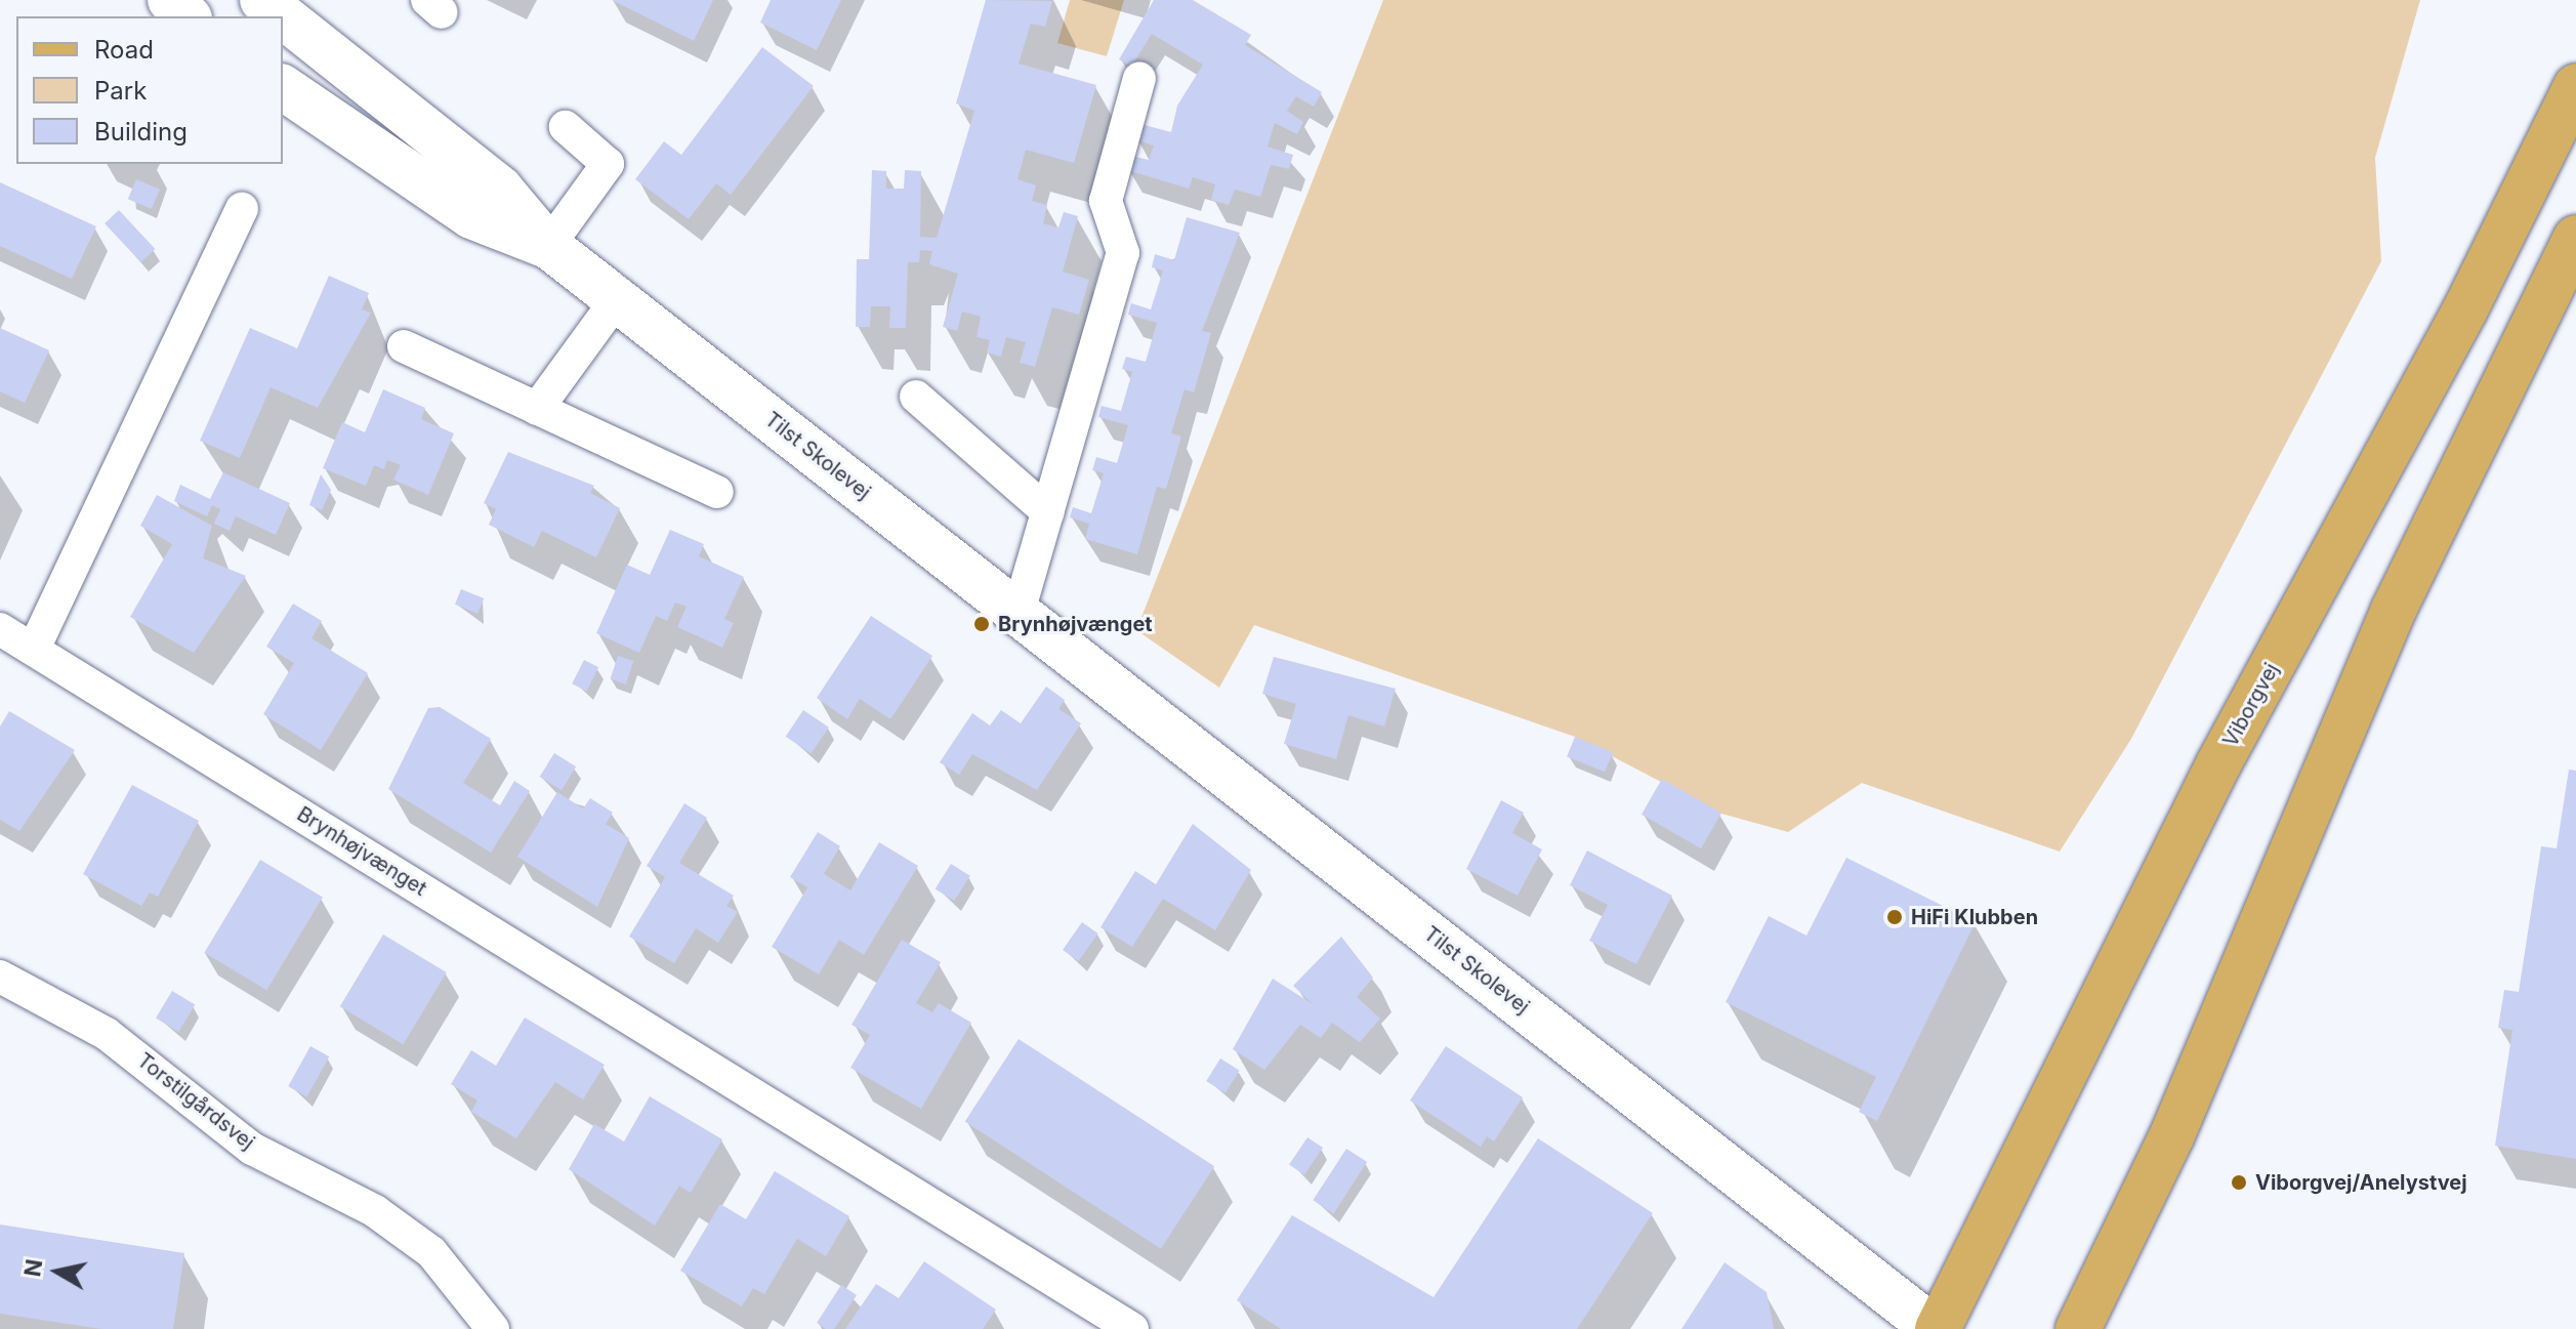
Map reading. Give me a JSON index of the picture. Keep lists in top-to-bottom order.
{
  "streets": {
    "main road": ["Viborgvej"],
    "street": ["Tilst Skolevej", "Brynhøjvænget", "Torstilgårdsvej"]
  },
  "crossings": [
    ["Tilst Skolevej", "Viborgvej"]
  ],
  "places": ["Brynhøjvænget", "HiFi Klubben", "Viborgvej/Anelystvej"],
  "legend": ["Road", "Park", "Building"],
  "north": "left"
}
